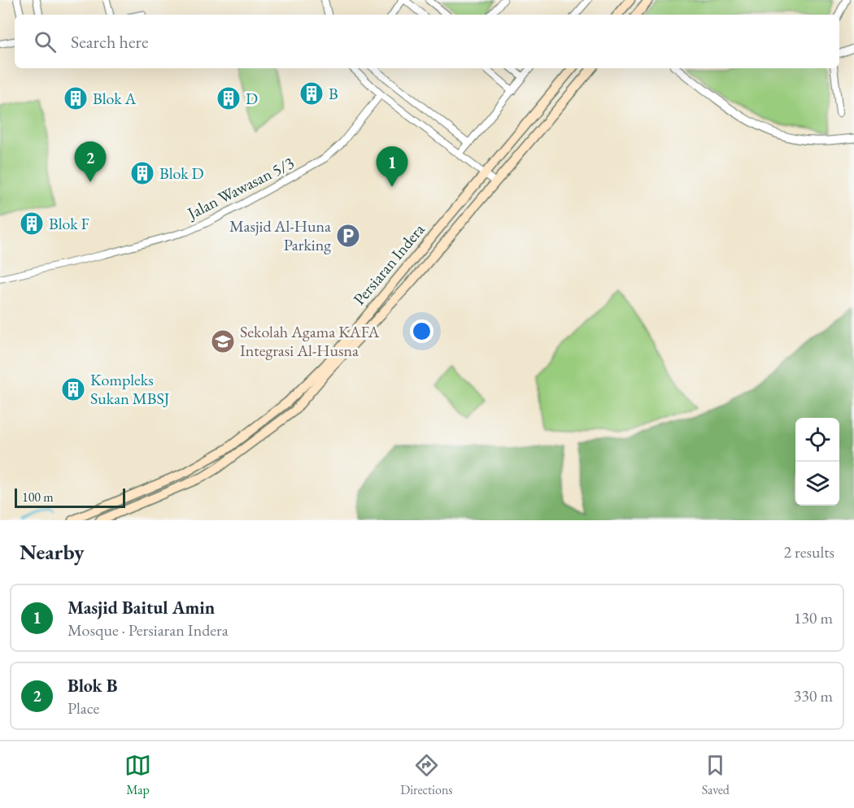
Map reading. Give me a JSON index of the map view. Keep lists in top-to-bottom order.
{
  "streets": {
    "main road": ["Persiaran Indera"],
    "street": ["Jalan Wawasan 5/3"]
  },
  "places": {
    "building": [
      "B",
      "Blok A",
      "D",
      "Blok D",
      "Blok F",
      "Kompleks Sukan MBSJ"
    ],
    "parking": ["Masjid Al-Huna Parking"],
    "school or university": ["Sekolah Agama KAFA Integrasi Al-Husna"]
  },
  "scale_bar": "100 m",
  "page": {
    "search": "Search here",
    "pins": ["2", "1"],
    "scale": "100 m",
    "heading": ["Nearby", "2 results"],
    "list": [
      {
        "mark": "1",
        "name": "Masjid Baitul Amin",
        "note": "Mosque · Persiaran Indera",
        "value": "130 m"
      },
      {
        "mark": "2",
        "name": "Blok B",
        "note": "Place",
        "value": "330 m"
      }
    ],
    "nav": ["Map", "Directions", "Saved"]
  }
}
